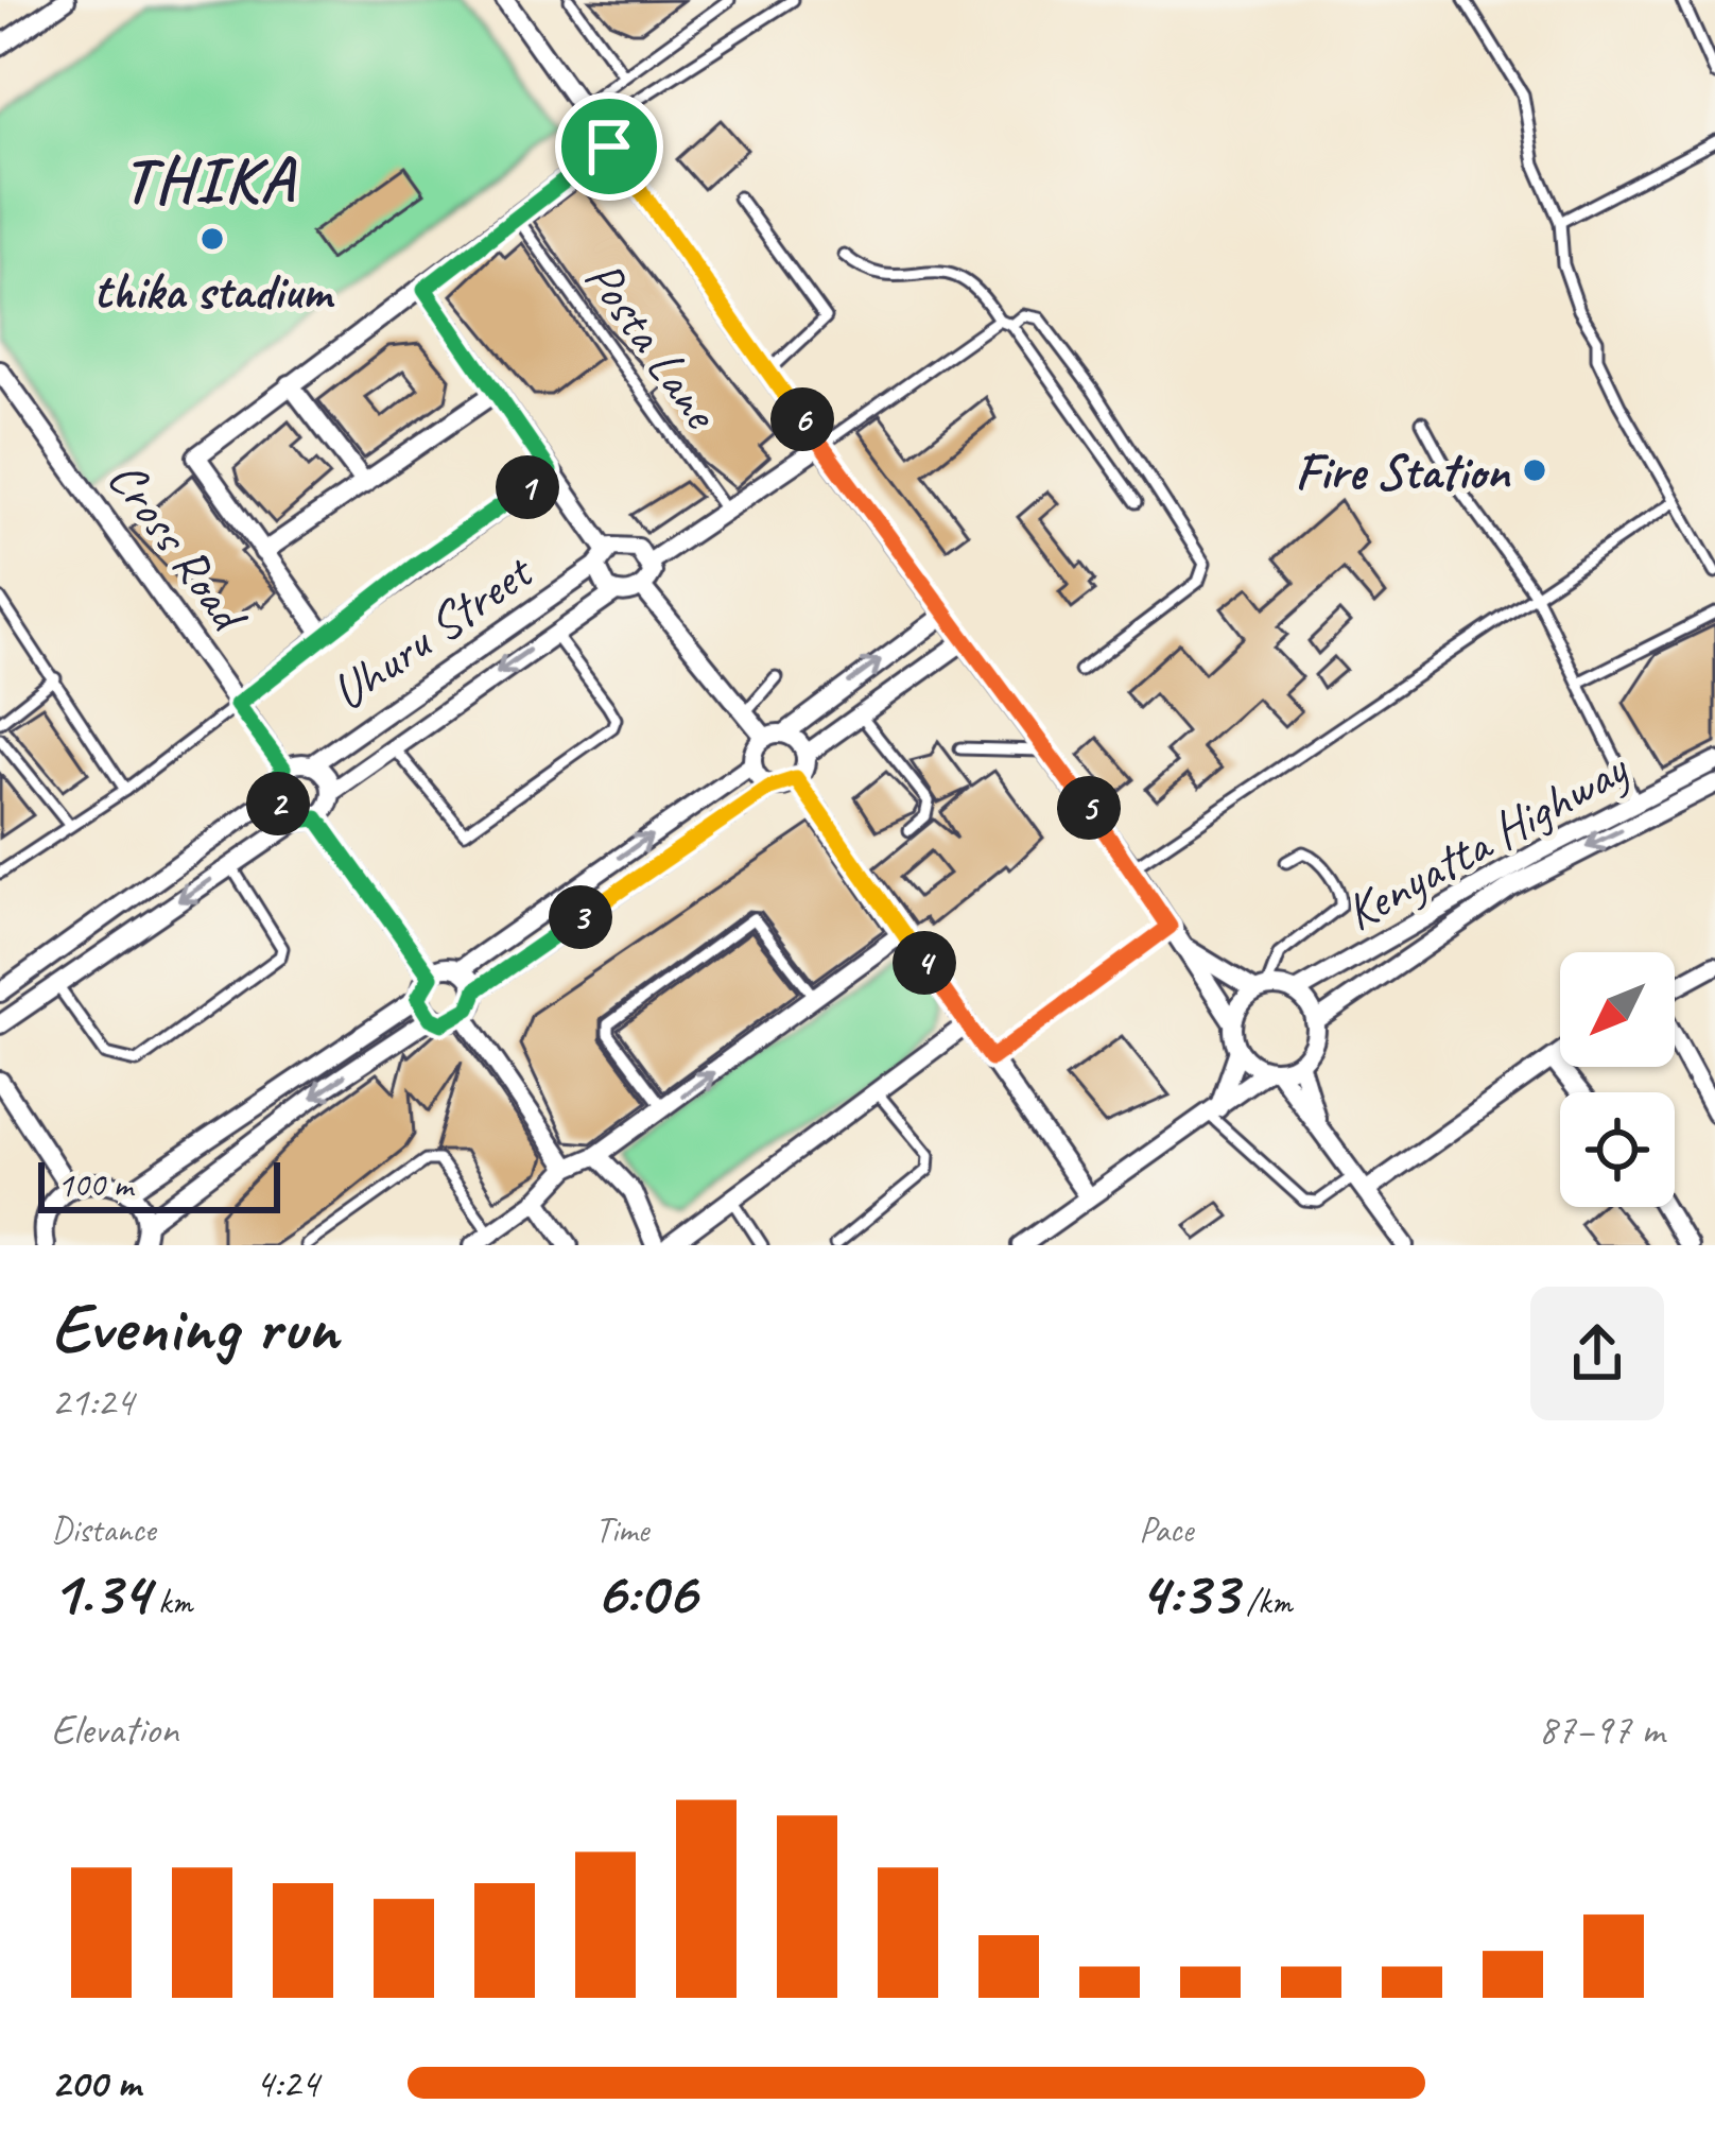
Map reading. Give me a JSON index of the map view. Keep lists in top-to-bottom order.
{
  "streets": {
    "street": ["Cross Road", "Uhuru Street", "Kenyatta Highway"],
    "lane": ["Posta Lane"]
  },
  "crossings": [
    ["Cross Road", "Uhuru Street"]
  ],
  "districts": ["THIKA"],
  "places": ["thika stadium", "Fire Station"],
  "scale_bar": "100 m",
  "north": "bottom left",
  "page": {
    "pins": [
      "6",
      "1",
      "2",
      "5",
      "3",
      "4"
    ],
    "scale": "100 m",
    "heading": ["Evening run", "21:24"],
    "stats": [
      ["Distance", "1.34 km"],
      ["Time", "6:06"],
      ["Pace", "4:33 /km"]
    ],
    "chart": ["Elevation", "87–97 m"],
    "list": [
      {
        "name": "200 m",
        "note": "4:24"
      }
    ]
  }
}
